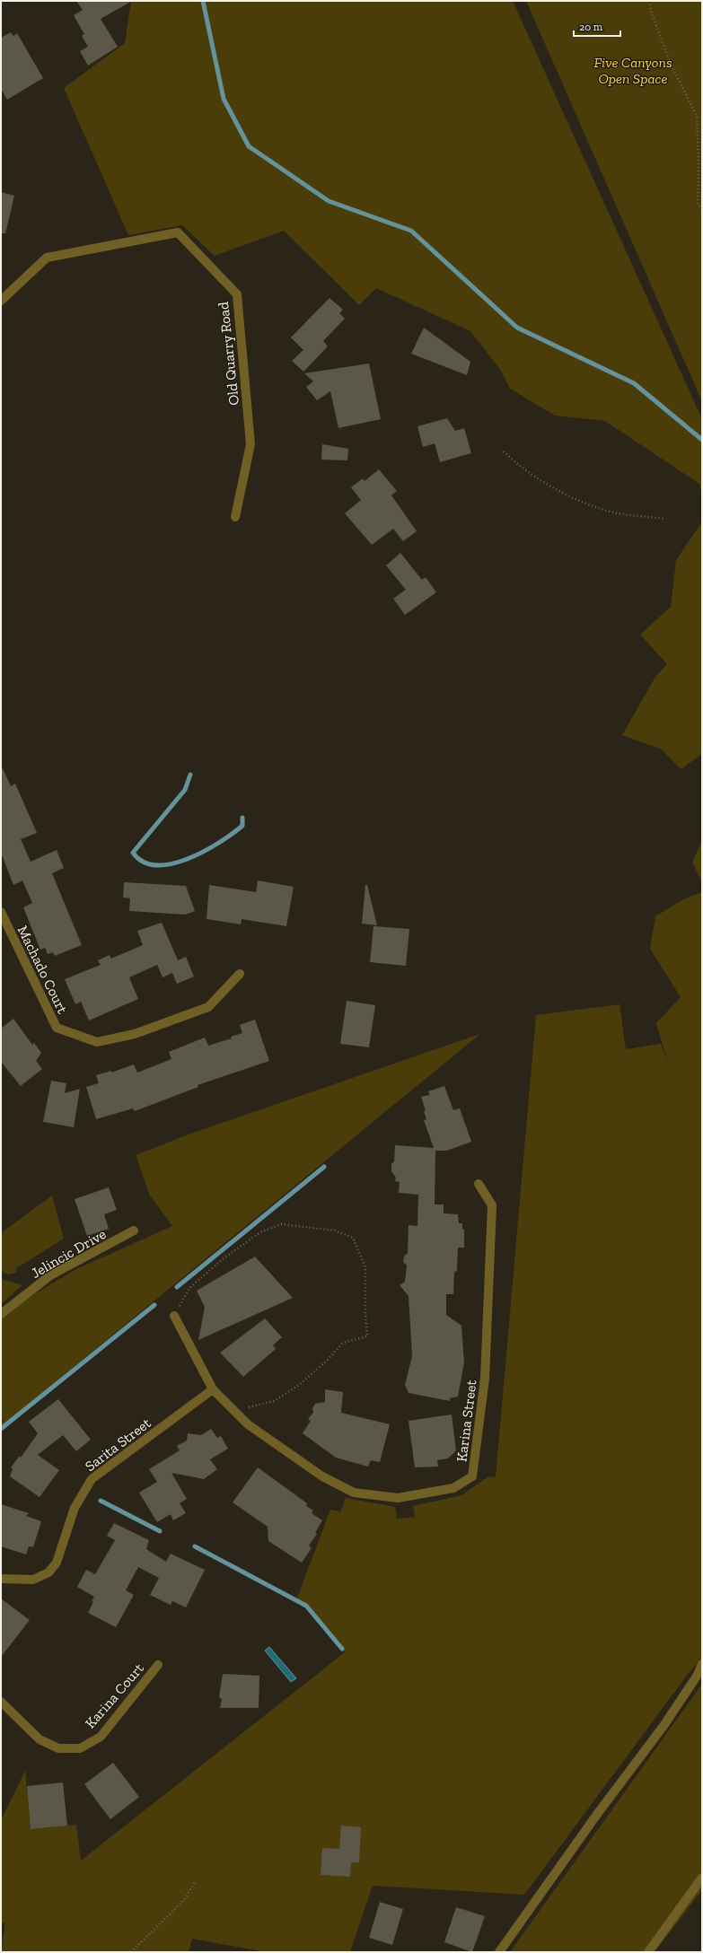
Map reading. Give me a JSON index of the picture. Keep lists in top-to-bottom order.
{
  "streets": {
    "street": [
      "Old Quarry Road",
      "Machado Court",
      "Jelincic Drive",
      "Karina Street",
      "Sarita Street",
      "Karina Court"
    ]
  },
  "crossings": [
    ["Karina Street", "Sarita Street"]
  ],
  "parks": ["Five Canyons Open Space"],
  "scale_bar": "20 m"
}
